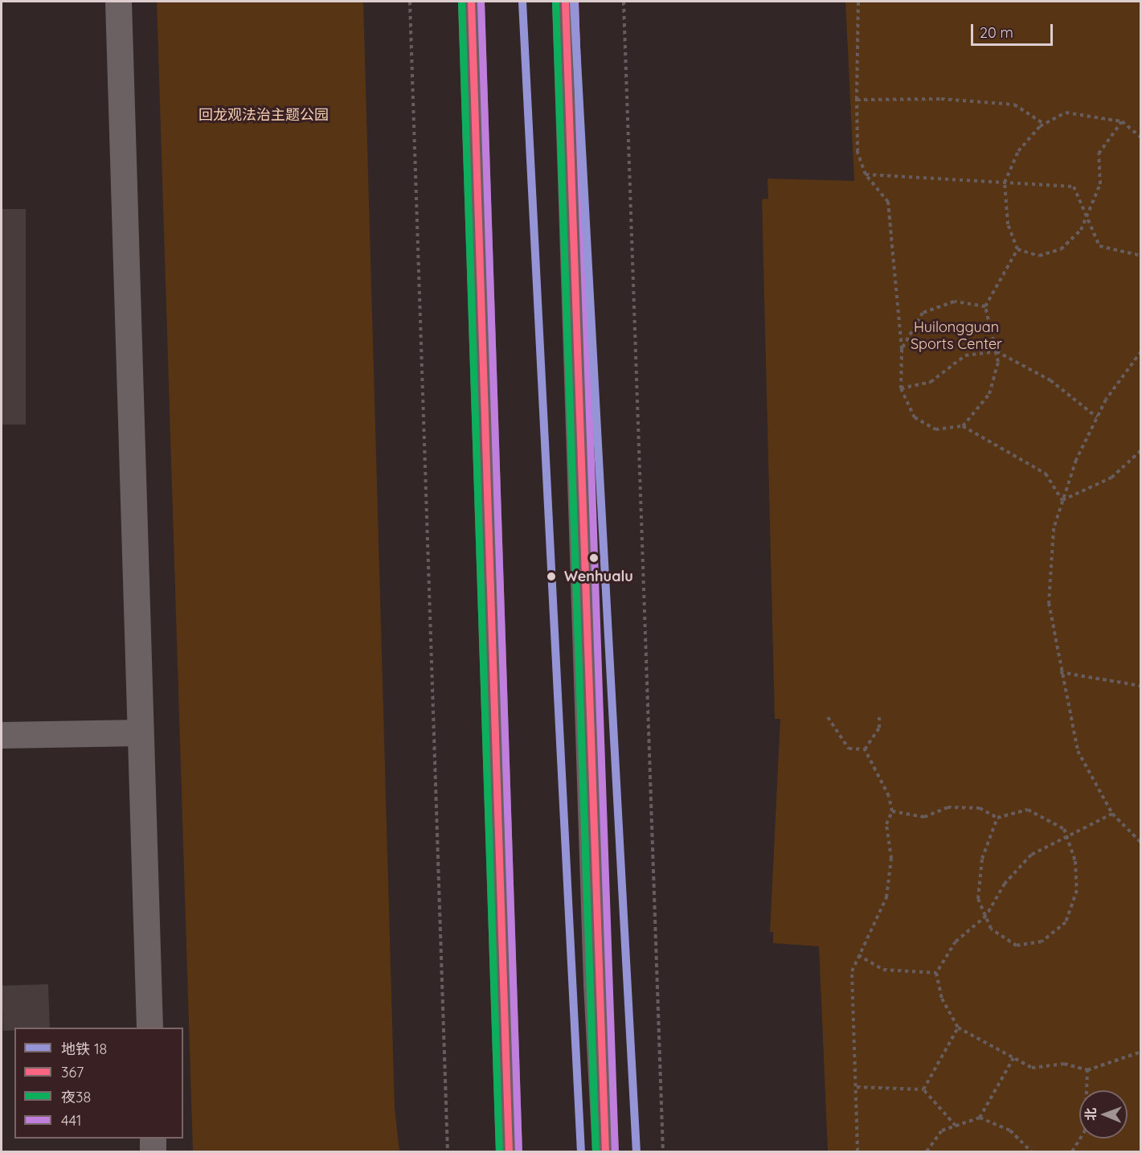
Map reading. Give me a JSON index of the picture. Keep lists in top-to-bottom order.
{
  "parks": ["回龙观法治主题公园", "Huilongguan Sports Center"],
  "places": ["Wenhualu"],
  "lines": [
    "metro line 18",
    "transit line 367",
    "transit line 夜38",
    "transit line 441"
  ],
  "legend": [
    "地铁 18",
    "367",
    "夜38",
    "441"
  ],
  "scale_bar": "20 m",
  "north": "left"
}
